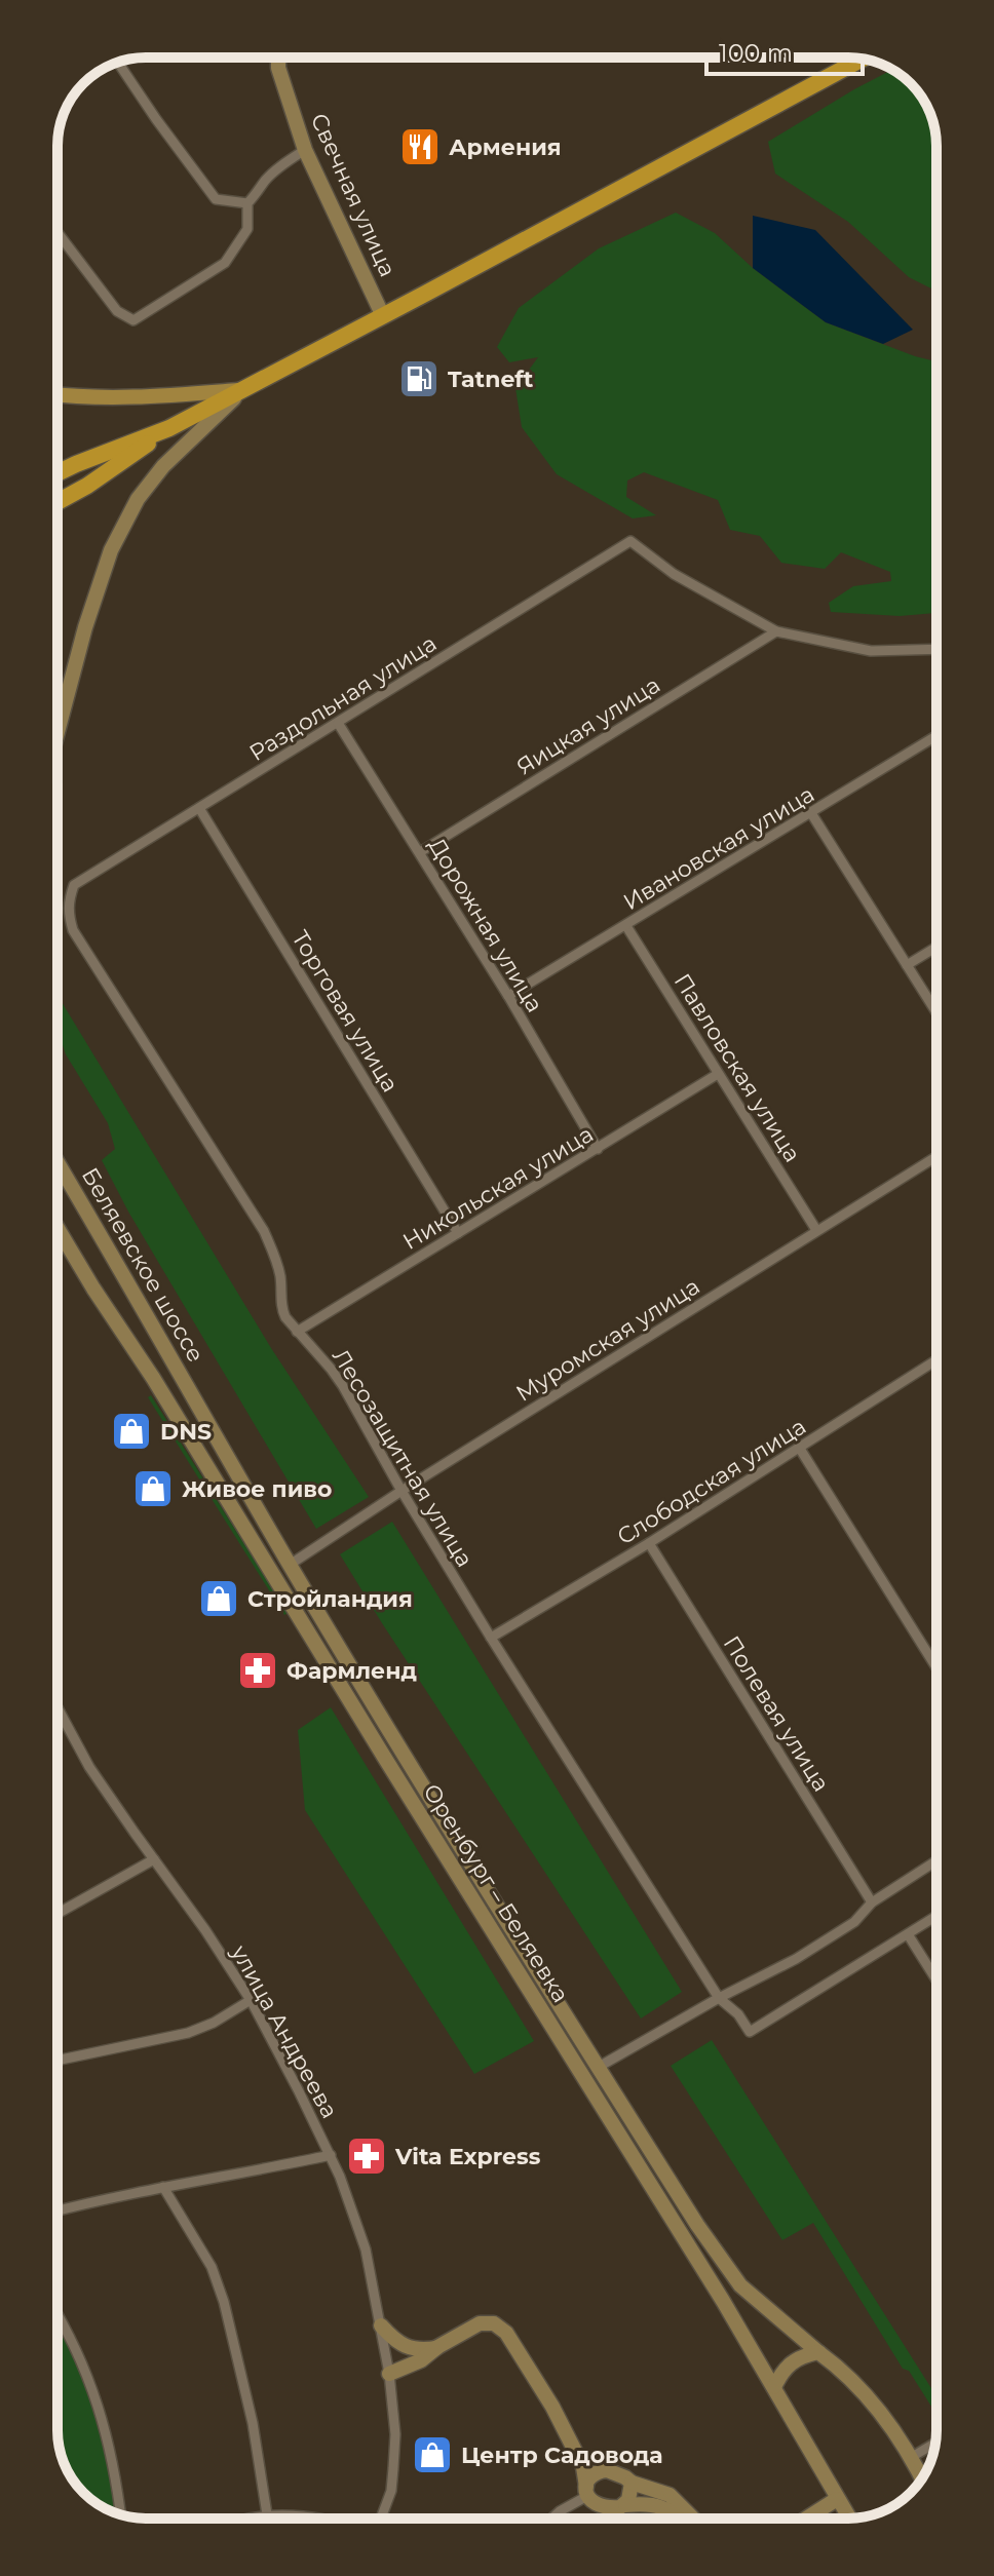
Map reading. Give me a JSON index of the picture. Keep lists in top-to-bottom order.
{
  "streets": {
    "main road": ["Свечная улица", "Беляевское шоссе", "Оренбург – Беляевка"],
    "street": [
      "Раздольная улица",
      "Яицкая улица",
      "Ивановская улица",
      "Дорожная улица",
      "Торговая улица",
      "Павловская улица",
      "Никольская улица",
      "Муромская улица",
      "Лесозащитная улица",
      "Слободская улица",
      "Полевая улица",
      "улица Андреева"
    ]
  },
  "crossings": [
    ["Раздольная улица", "Яицкая улица"],
    ["Раздольная улица", "Дорожная улица"],
    ["Раздольная улица", "Торговая улица"],
    ["Раздольная улица", "Лесозащитная улица"],
    ["Яицкая улица", "Дорожная улица"],
    ["Ивановская улица", "Дорожная улица"],
    ["Ивановская улица", "Павловская улица"],
    ["Дорожная улица", "Никольская улица"],
    ["Торговая улица", "Никольская улица"],
    ["Павловская улица", "Никольская улица"],
    ["Павловская улица", "Муромская улица"],
    ["Никольская улица", "Лесозащитная улица"],
    ["Беляевское шоссе", "Оренбург – Беляевка"],
    ["Муромская улица", "Лесозащитная улица"],
    ["Муромская улица", "Оренбург – Беляевка"],
    ["Лесозащитная улица", "Слободская улица"],
    ["Слободская улица", "Полевая улица"]
  ],
  "places": {
    "restaurant": ["Армения"],
    "fuel station": ["Tatneft"],
    "shop": [
      "DNS",
      "Живое пиво",
      "Стройландия",
      "Центр Садовода"
    ],
    "pharmacy": ["Фармленд", "Vita Express"]
  },
  "scale_bar": "100 m"
}
